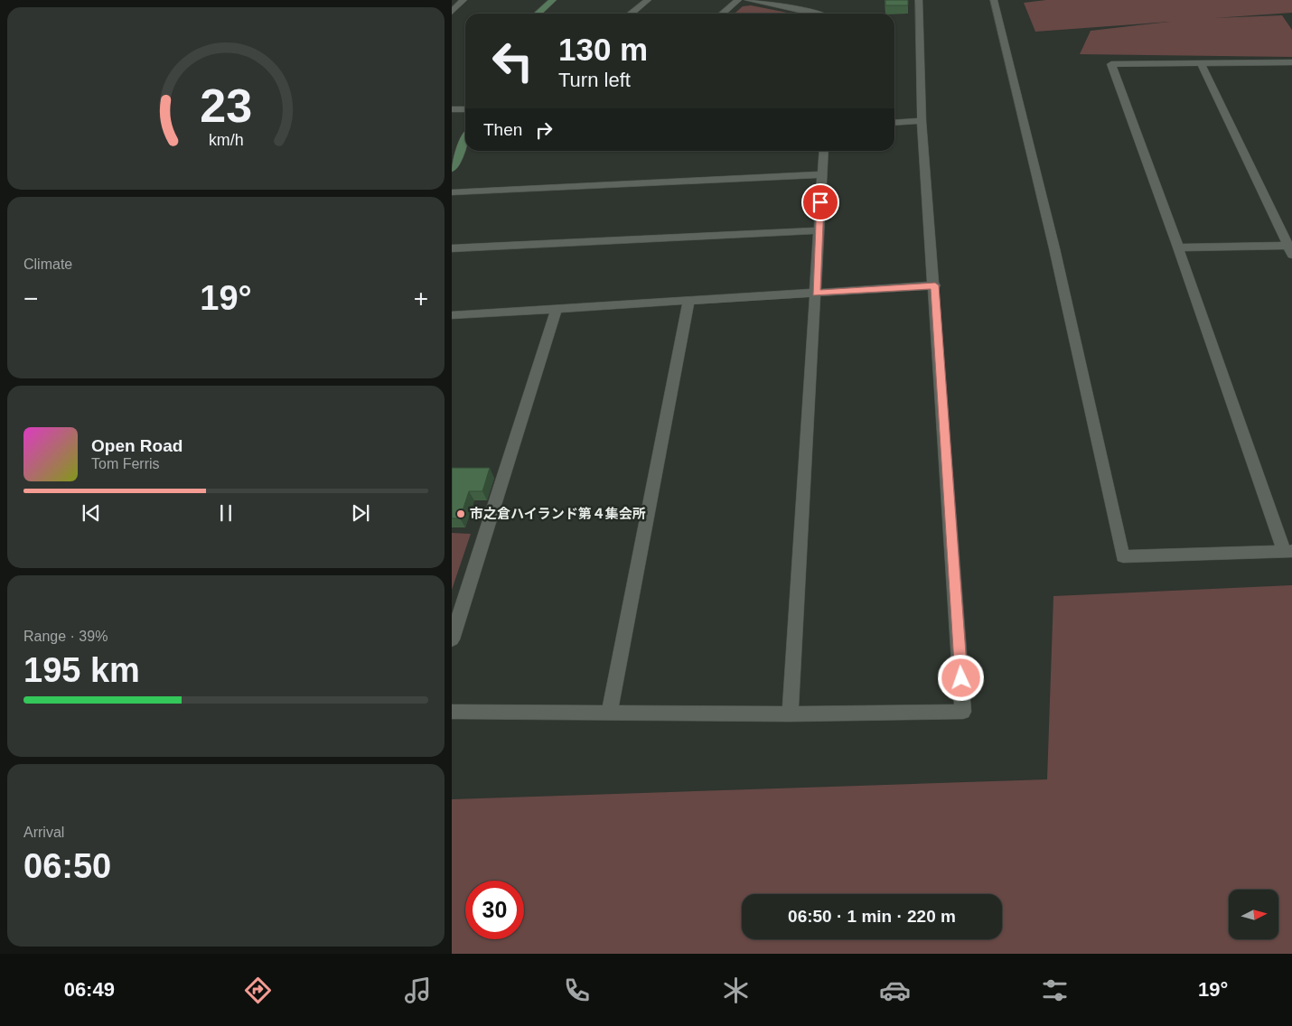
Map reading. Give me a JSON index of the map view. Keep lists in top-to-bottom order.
{
  "places": ["市之倉ハイランド第４集会所"],
  "north": "right",
  "page": {
    "turn": ["130 m", "Turn left"],
    "then": "Then",
    "tile": [
      "Climate",
      ["Range · 39%", "195 km"],
      ["Arrival", "06:50"]
    ],
    "heat": ["−", "19°", "+"],
    "song": ["Open Road", "Tom Ferris"],
    "limit": "30",
    "trip": "06:50 · 1 min · 220 m",
    "tabs": ["06:49", "19°"],
    "gauge": ["23", "km/h"]
  }
}
